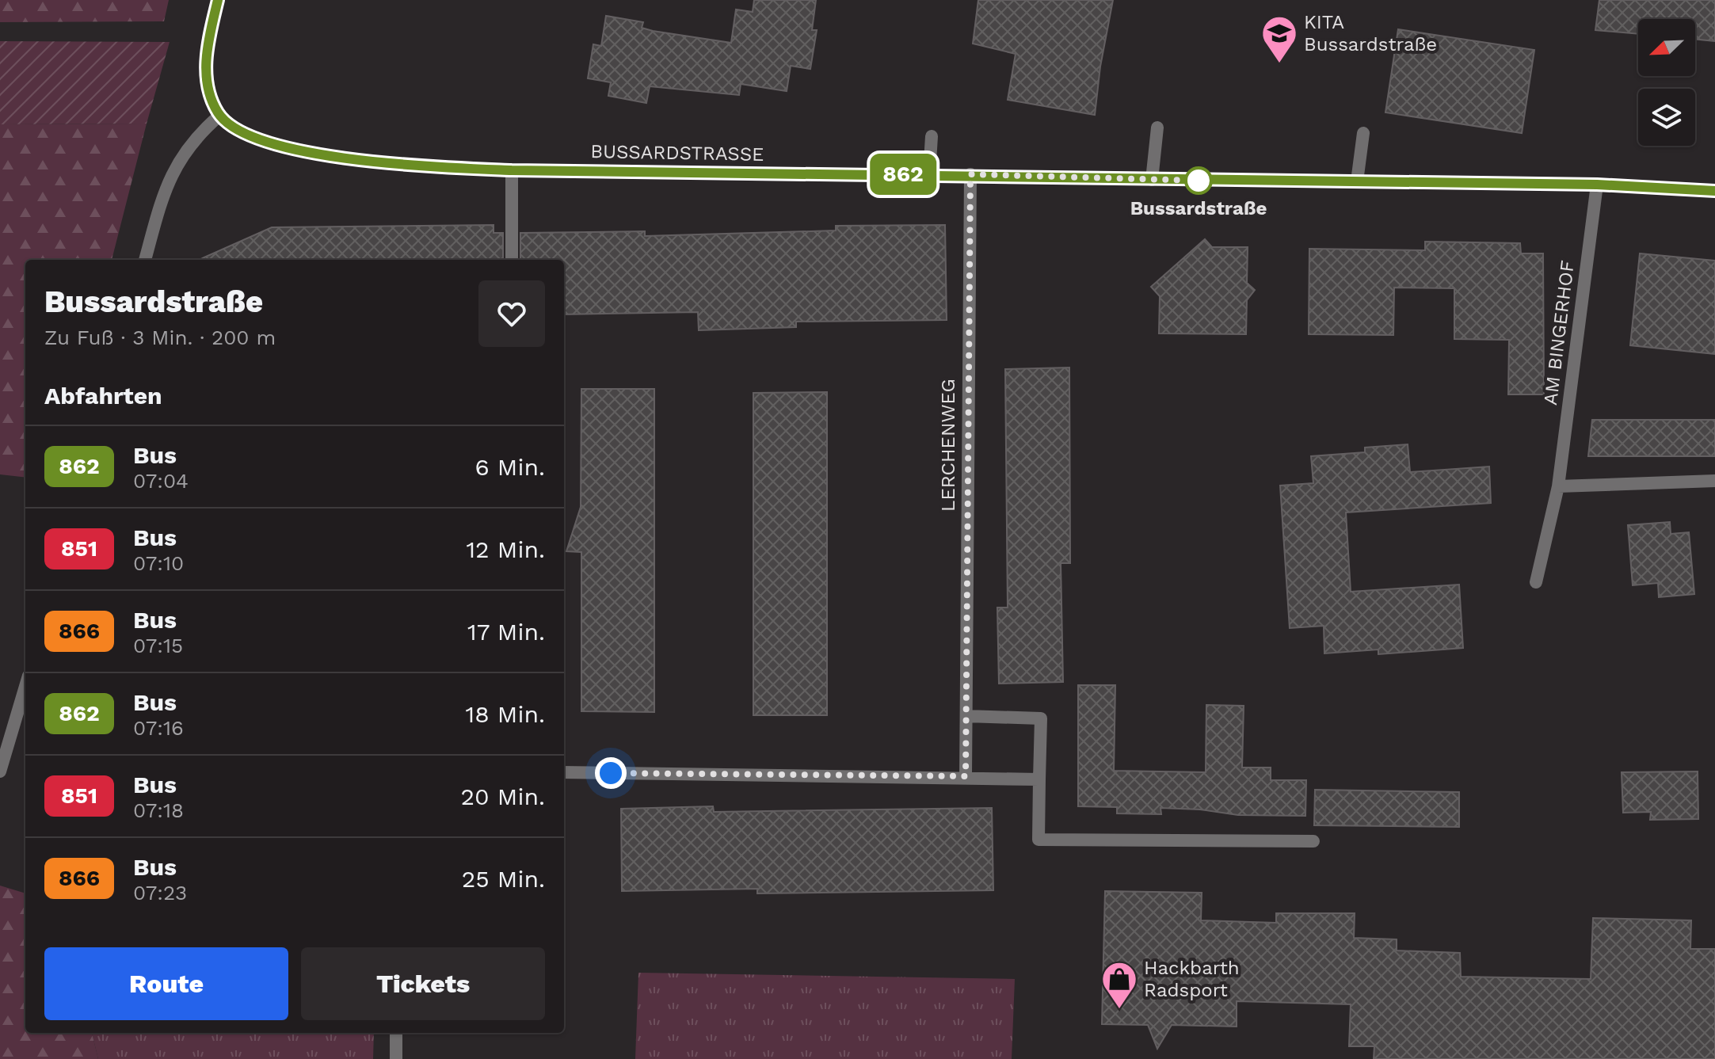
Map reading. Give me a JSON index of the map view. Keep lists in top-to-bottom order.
{
  "streets": {
    "street": ["BUSSARDSTRASSE", "AM BINGERHOF", "LERCHENWEG"]
  },
  "crossings": [
    ["BUSSARDSTRASSE", "AM BINGERHOF"],
    ["BUSSARDSTRASSE", "LERCHENWEG"]
  ],
  "places": {
    "school or university": ["KITA Bussardstraße"],
    "other": ["Bussardstraße"],
    "shop": ["Hackbarth Radsport"]
  },
  "lines": ["bus line 862"],
  "north": "bottom left",
  "page": {
    "on_map": "862",
    "heading": [
      ["Bussardstraße", "Zu Fuß · 3 Min. · 200 m"],
      "Abfahrten"
    ],
    "list": [
      {
        "mark": "862",
        "name": "Bus",
        "note": "07:04",
        "value": "6 Min."
      },
      {
        "mark": "851",
        "name": "Bus",
        "note": "07:10",
        "value": "12 Min."
      },
      {
        "mark": "866",
        "name": "Bus",
        "note": "07:15",
        "value": "17 Min."
      },
      {
        "mark": "862",
        "name": "Bus",
        "note": "07:16",
        "value": "18 Min."
      },
      {
        "mark": "851",
        "name": "Bus",
        "note": "07:18",
        "value": "20 Min."
      },
      {
        "mark": "866",
        "name": "Bus",
        "note": "07:23",
        "value": "25 Min."
      }
    ],
    "buttons": ["Route", "Tickets"]
  }
}
